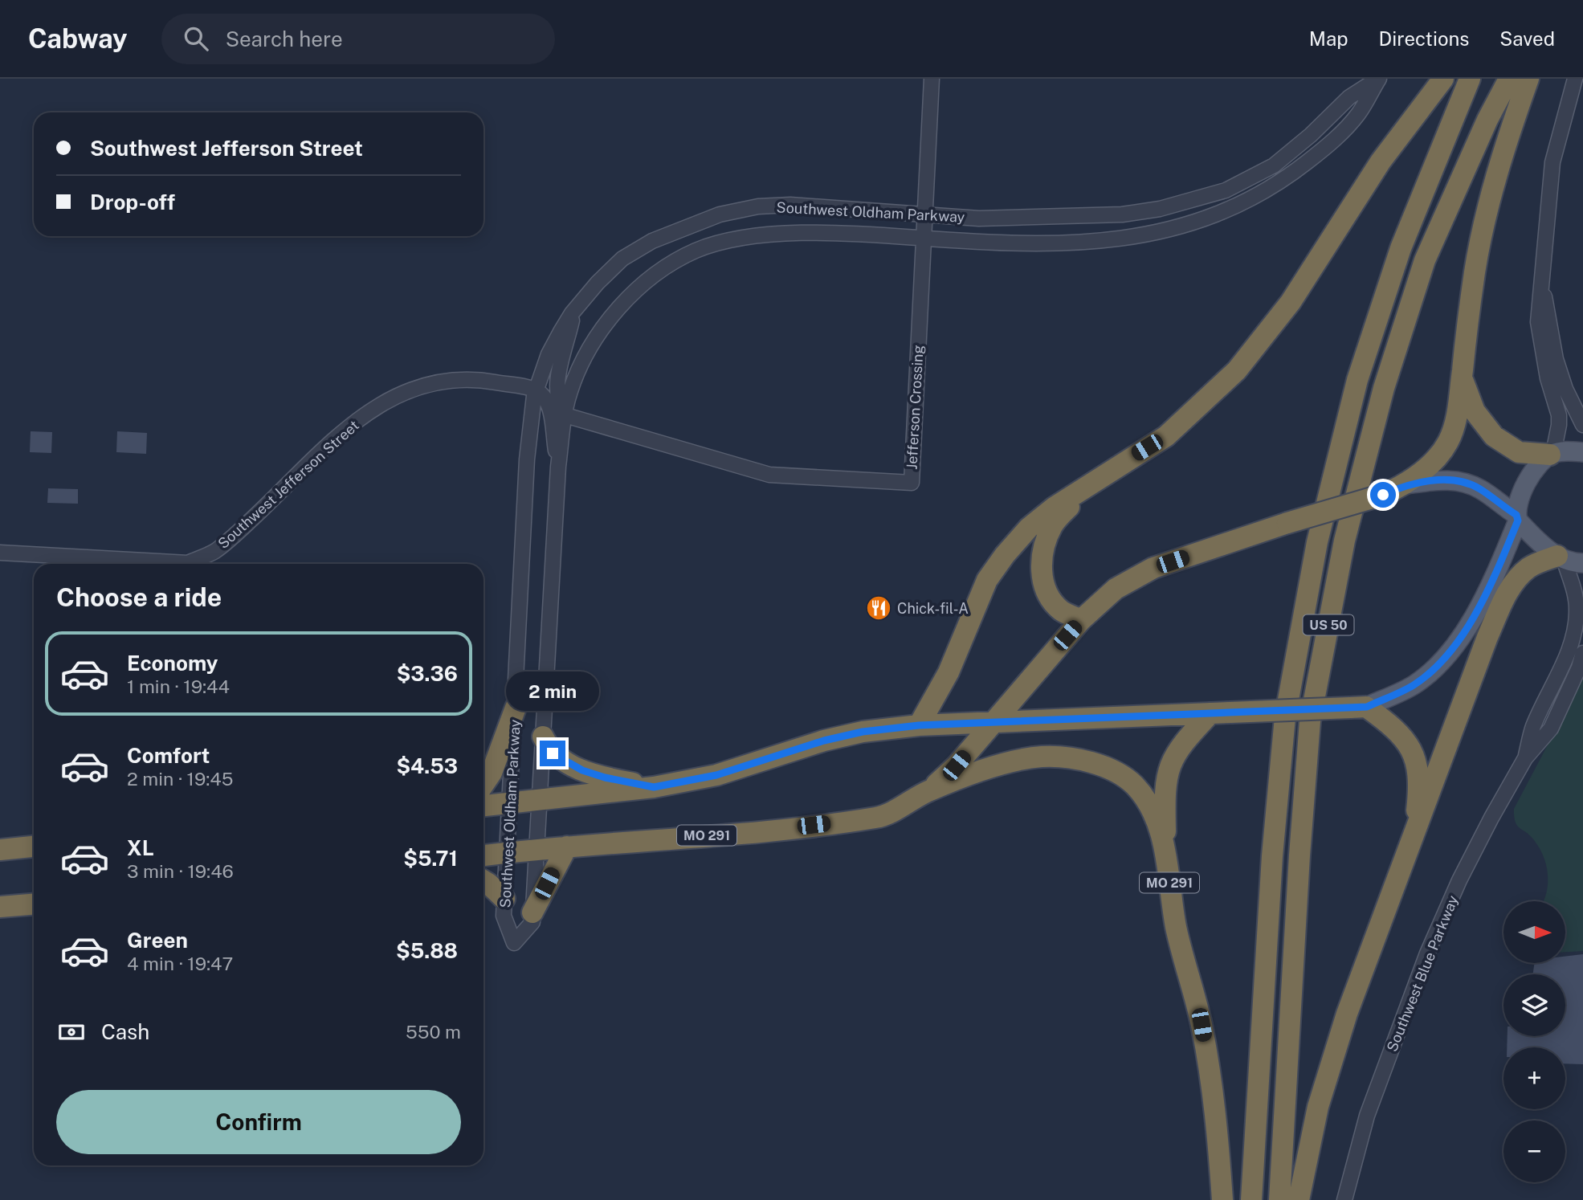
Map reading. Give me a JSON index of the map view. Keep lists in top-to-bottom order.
{
  "streets": {
    "highway": ["US 50", "MO 291"],
    "street": [
      "Southwest Oldham Parkway",
      "Jefferson Crossing",
      "Southwest Jefferson Street",
      "Southwest Blue Parkway"
    ]
  },
  "crossings": [
    ["Southwest Oldham Parkway", "Jefferson Crossing"],
    ["Southwest Oldham Parkway", "Southwest Jefferson Street"],
    ["Southwest Oldham Parkway", "MO 291"]
  ],
  "places": {
    "restaurant": ["Chick-fil-A"]
  },
  "north": "right",
  "page": {
    "header": "Cabway",
    "search": "Search here",
    "nav": ["Map", "Directions", "Saved"],
    "banner": ["Southwest Jefferson Street", "Drop-off"],
    "heading": "Choose a ride",
    "list": [
      {
        "name": "Economy",
        "note": "1 min · 19:44",
        "value": "$3.36"
      },
      {
        "name": "Comfort",
        "note": "2 min · 19:45",
        "value": "$4.53"
      },
      {
        "name": "XL",
        "note": "3 min · 19:46",
        "value": "$5.71"
      },
      {
        "name": "Green",
        "note": "4 min · 19:47",
        "value": "$5.88"
      }
    ],
    "bubble": "2 min",
    "map_buttons": ["+", "−"],
    "pay": ["Cash", "550 m"],
    "buttons": "Confirm"
  }
}
